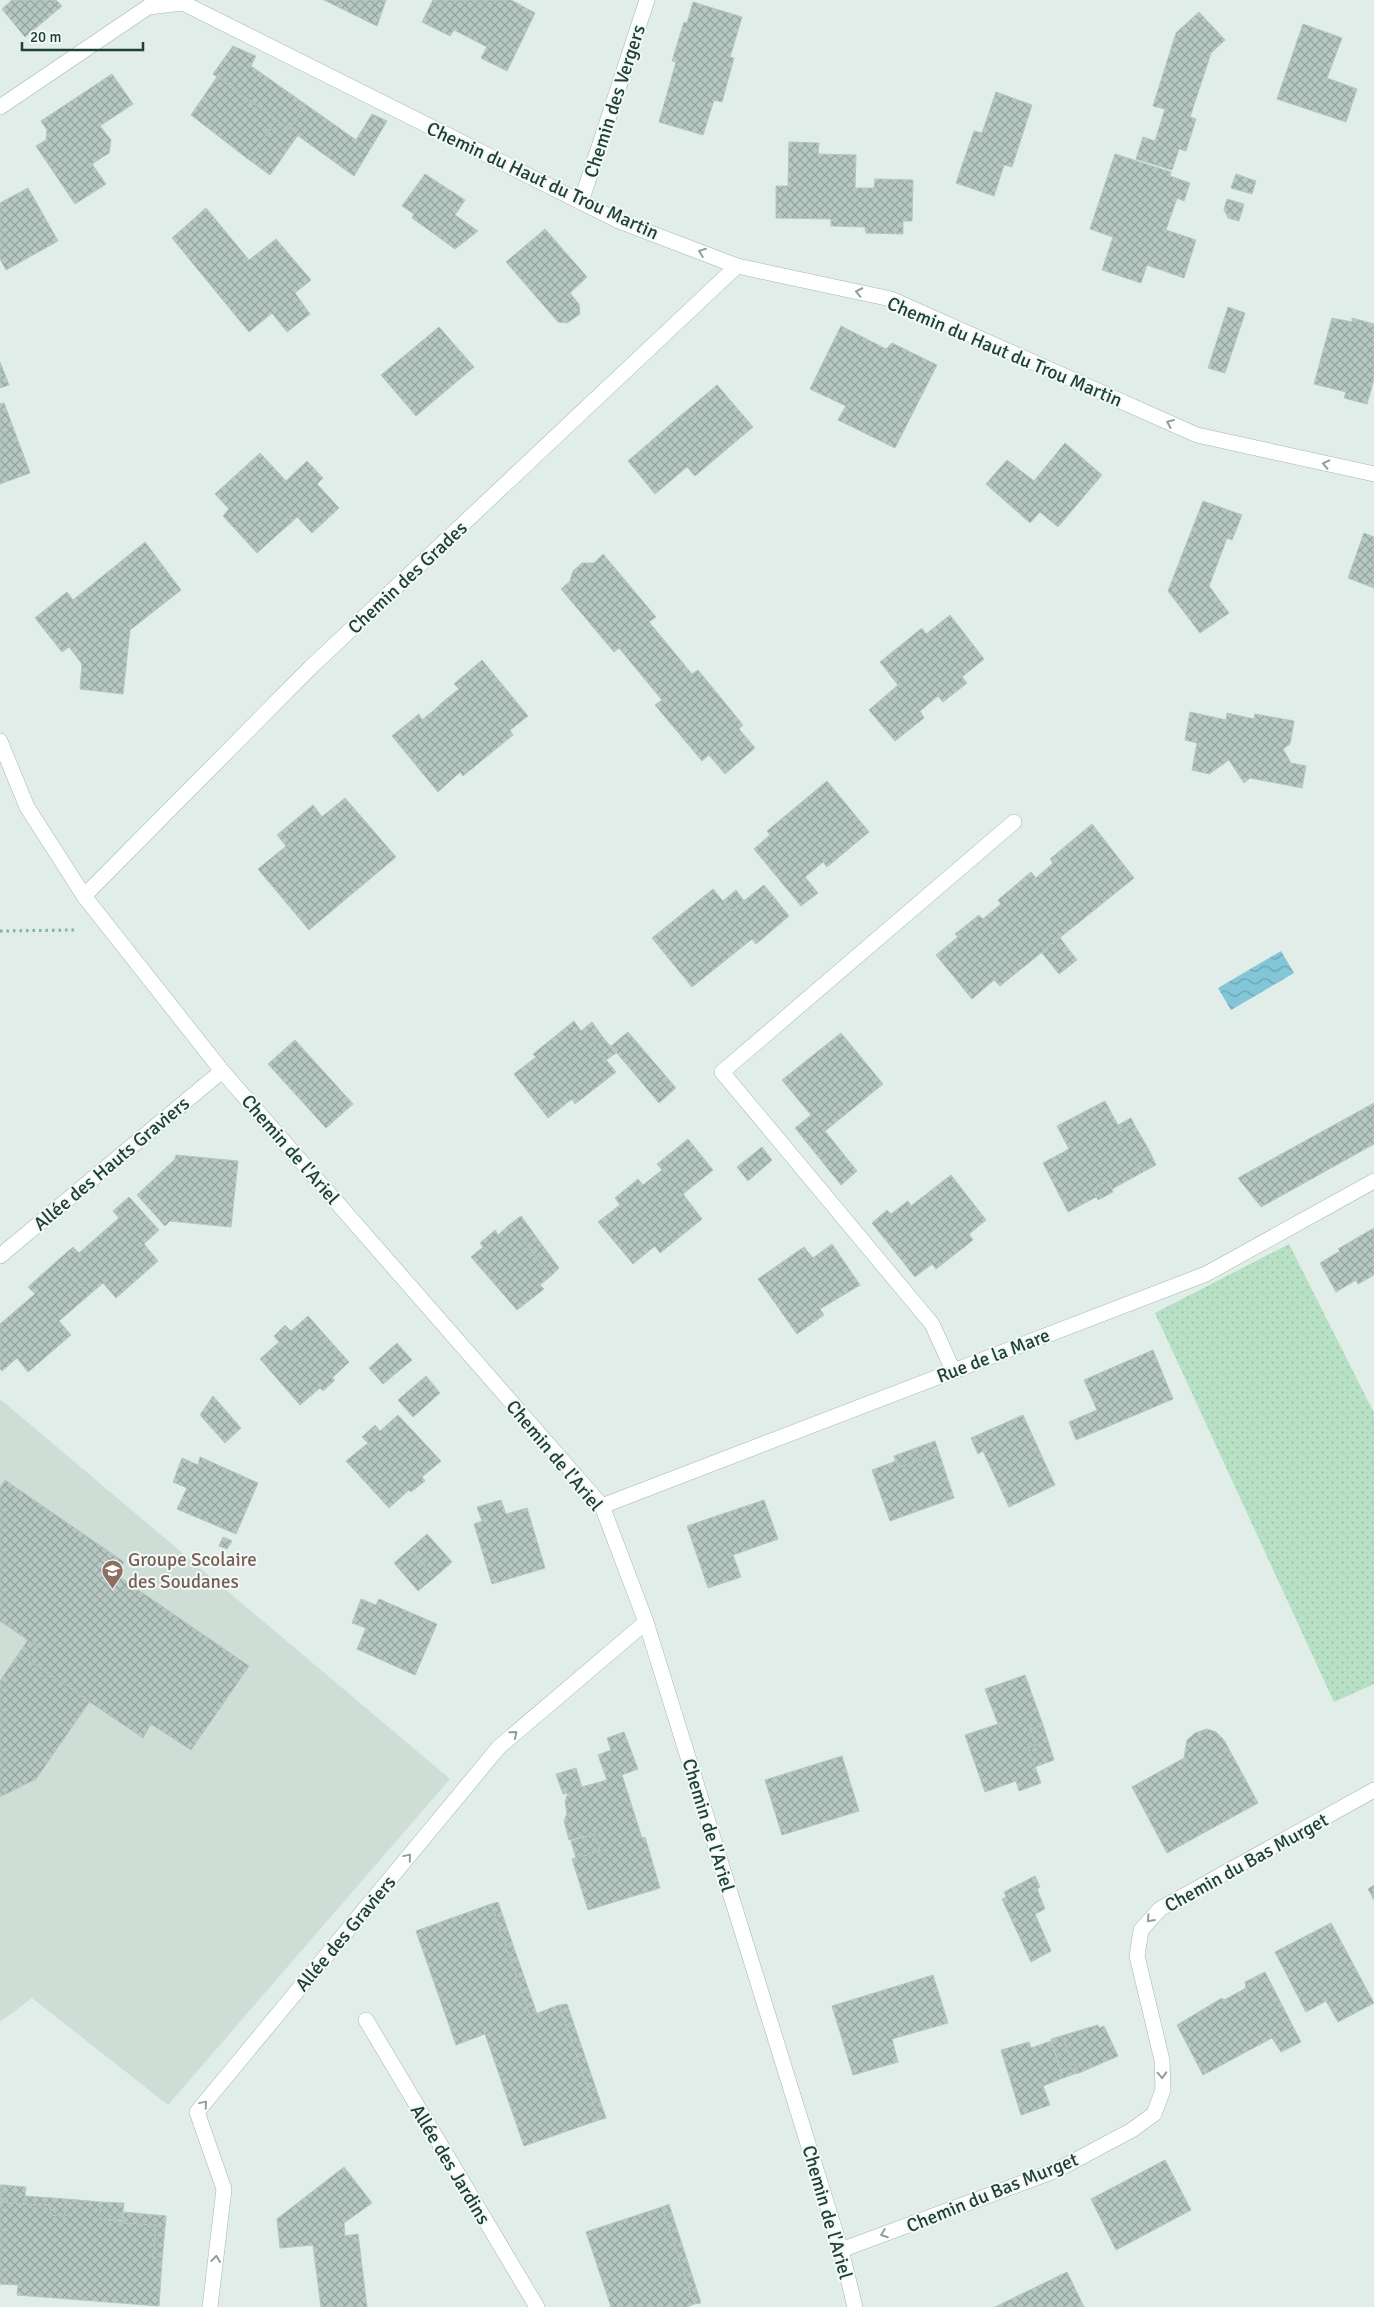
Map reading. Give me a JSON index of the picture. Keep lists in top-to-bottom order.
{
  "streets": {
    "street": [
      "Chemin des Vergers",
      "Chemin du Haut du Trou Martin",
      "Chemin des Grades",
      "Chemin de l'Ariel",
      "Allée des Hauts Graviers",
      "Rue de la Mare",
      "Chemin du Bas Murget",
      "Allée des Graviers",
      "Allée des Jardins"
    ]
  },
  "crossings": [
    ["Chemin des Vergers", "Chemin du Haut du Trou Martin"],
    ["Chemin du Haut du Trou Martin", "Chemin des Grades"],
    ["Chemin des Grades", "Chemin de l'Ariel"],
    ["Chemin de l'Ariel", "Allée des Hauts Graviers"],
    ["Chemin de l'Ariel", "Rue de la Mare"],
    ["Chemin de l'Ariel", "Chemin du Bas Murget"],
    ["Chemin de l'Ariel", "Allée des Graviers"]
  ],
  "one_way": ["Chemin du Haut du Trou Martin", "Chemin du Bas Murget", "Allée des Graviers"],
  "places": {
    "school or university": ["Groupe Scolaire des Soudanes"]
  },
  "scale_bar": "20 m"
}
